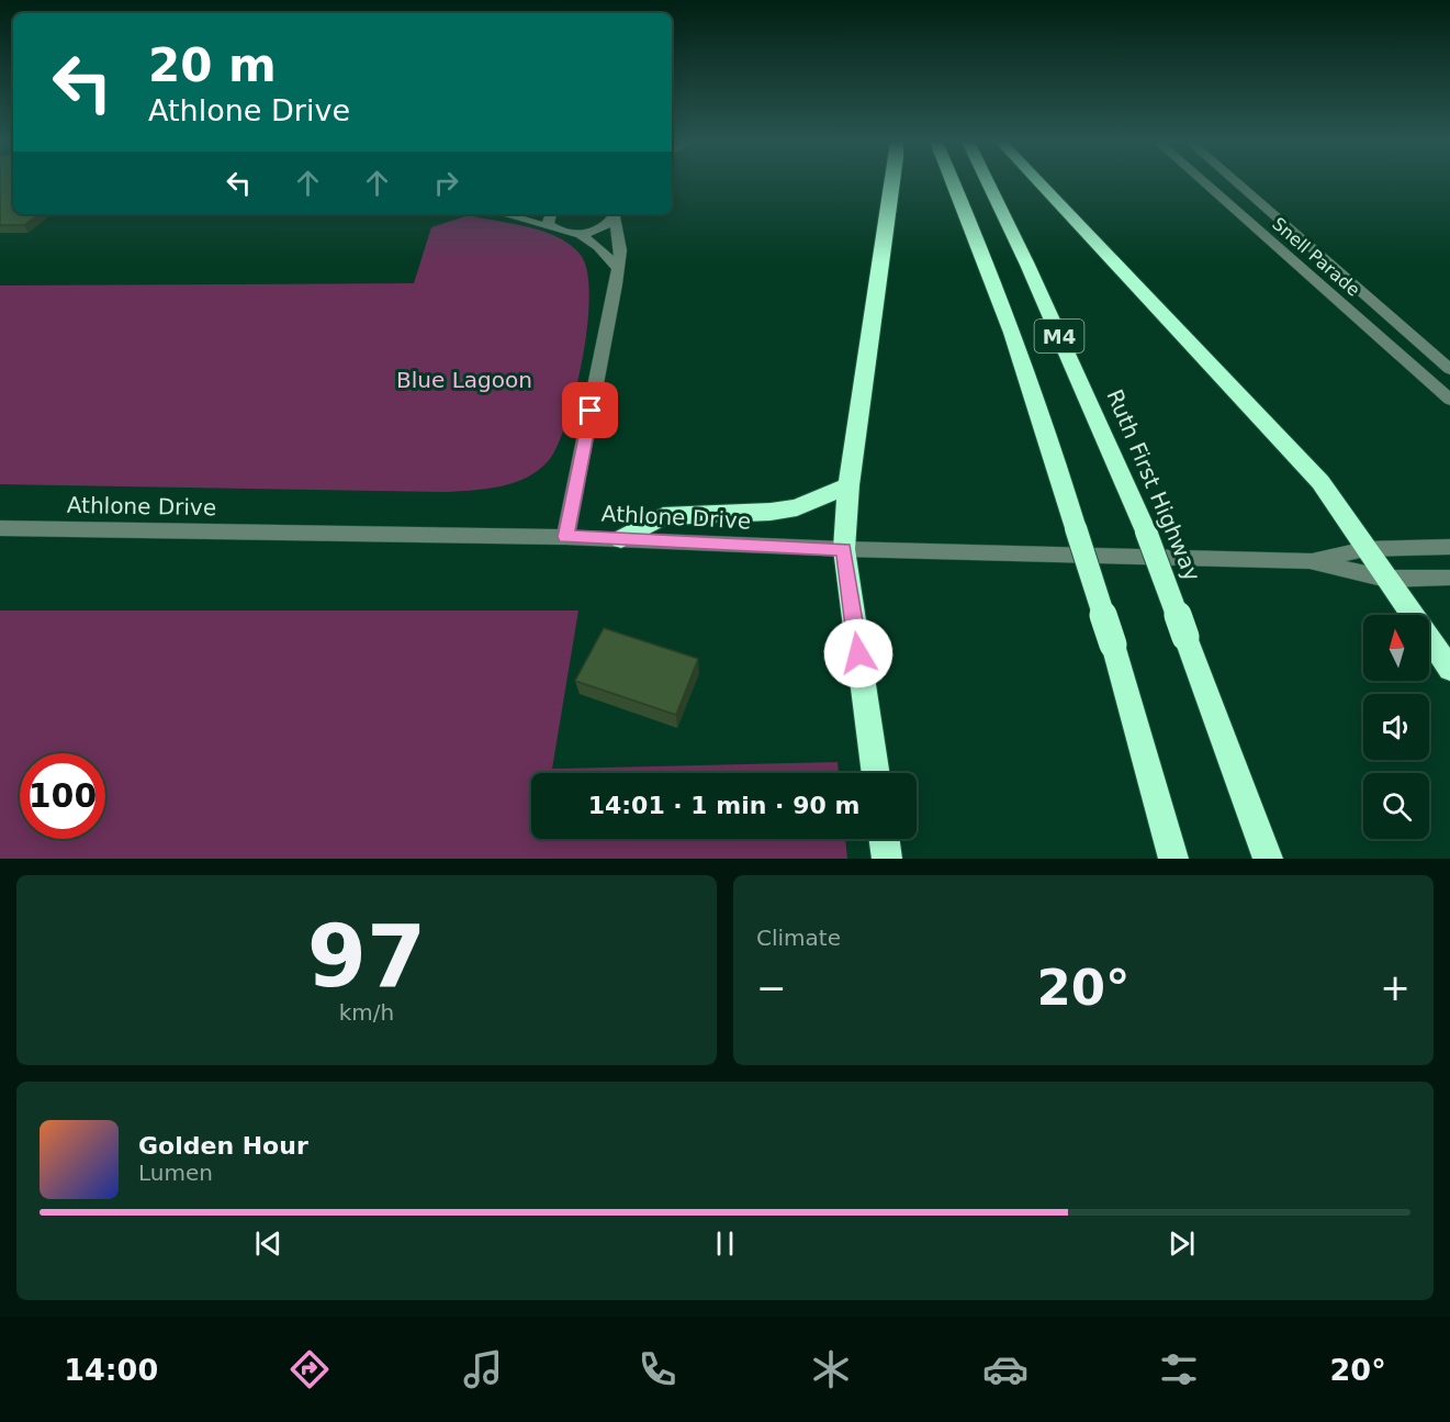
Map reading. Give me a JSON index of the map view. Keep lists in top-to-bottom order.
{
  "streets": {
    "highway": ["M4", "Ruth First Highway"],
    "street": ["Snell Parade", "Athlone Drive"]
  },
  "parks": ["Blue Lagoon"],
  "north": "top",
  "page": {
    "turn": ["20 m", "Athlone Drive"],
    "limit": "100",
    "trip": "14:01 · 1 min · 90 m",
    "tile": [
      ["97", "km/h"],
      "Climate"
    ],
    "heat": ["−", "20°", "+"],
    "song": ["Golden Hour", "Lumen"],
    "tabs": ["14:00", "20°"]
  }
}
